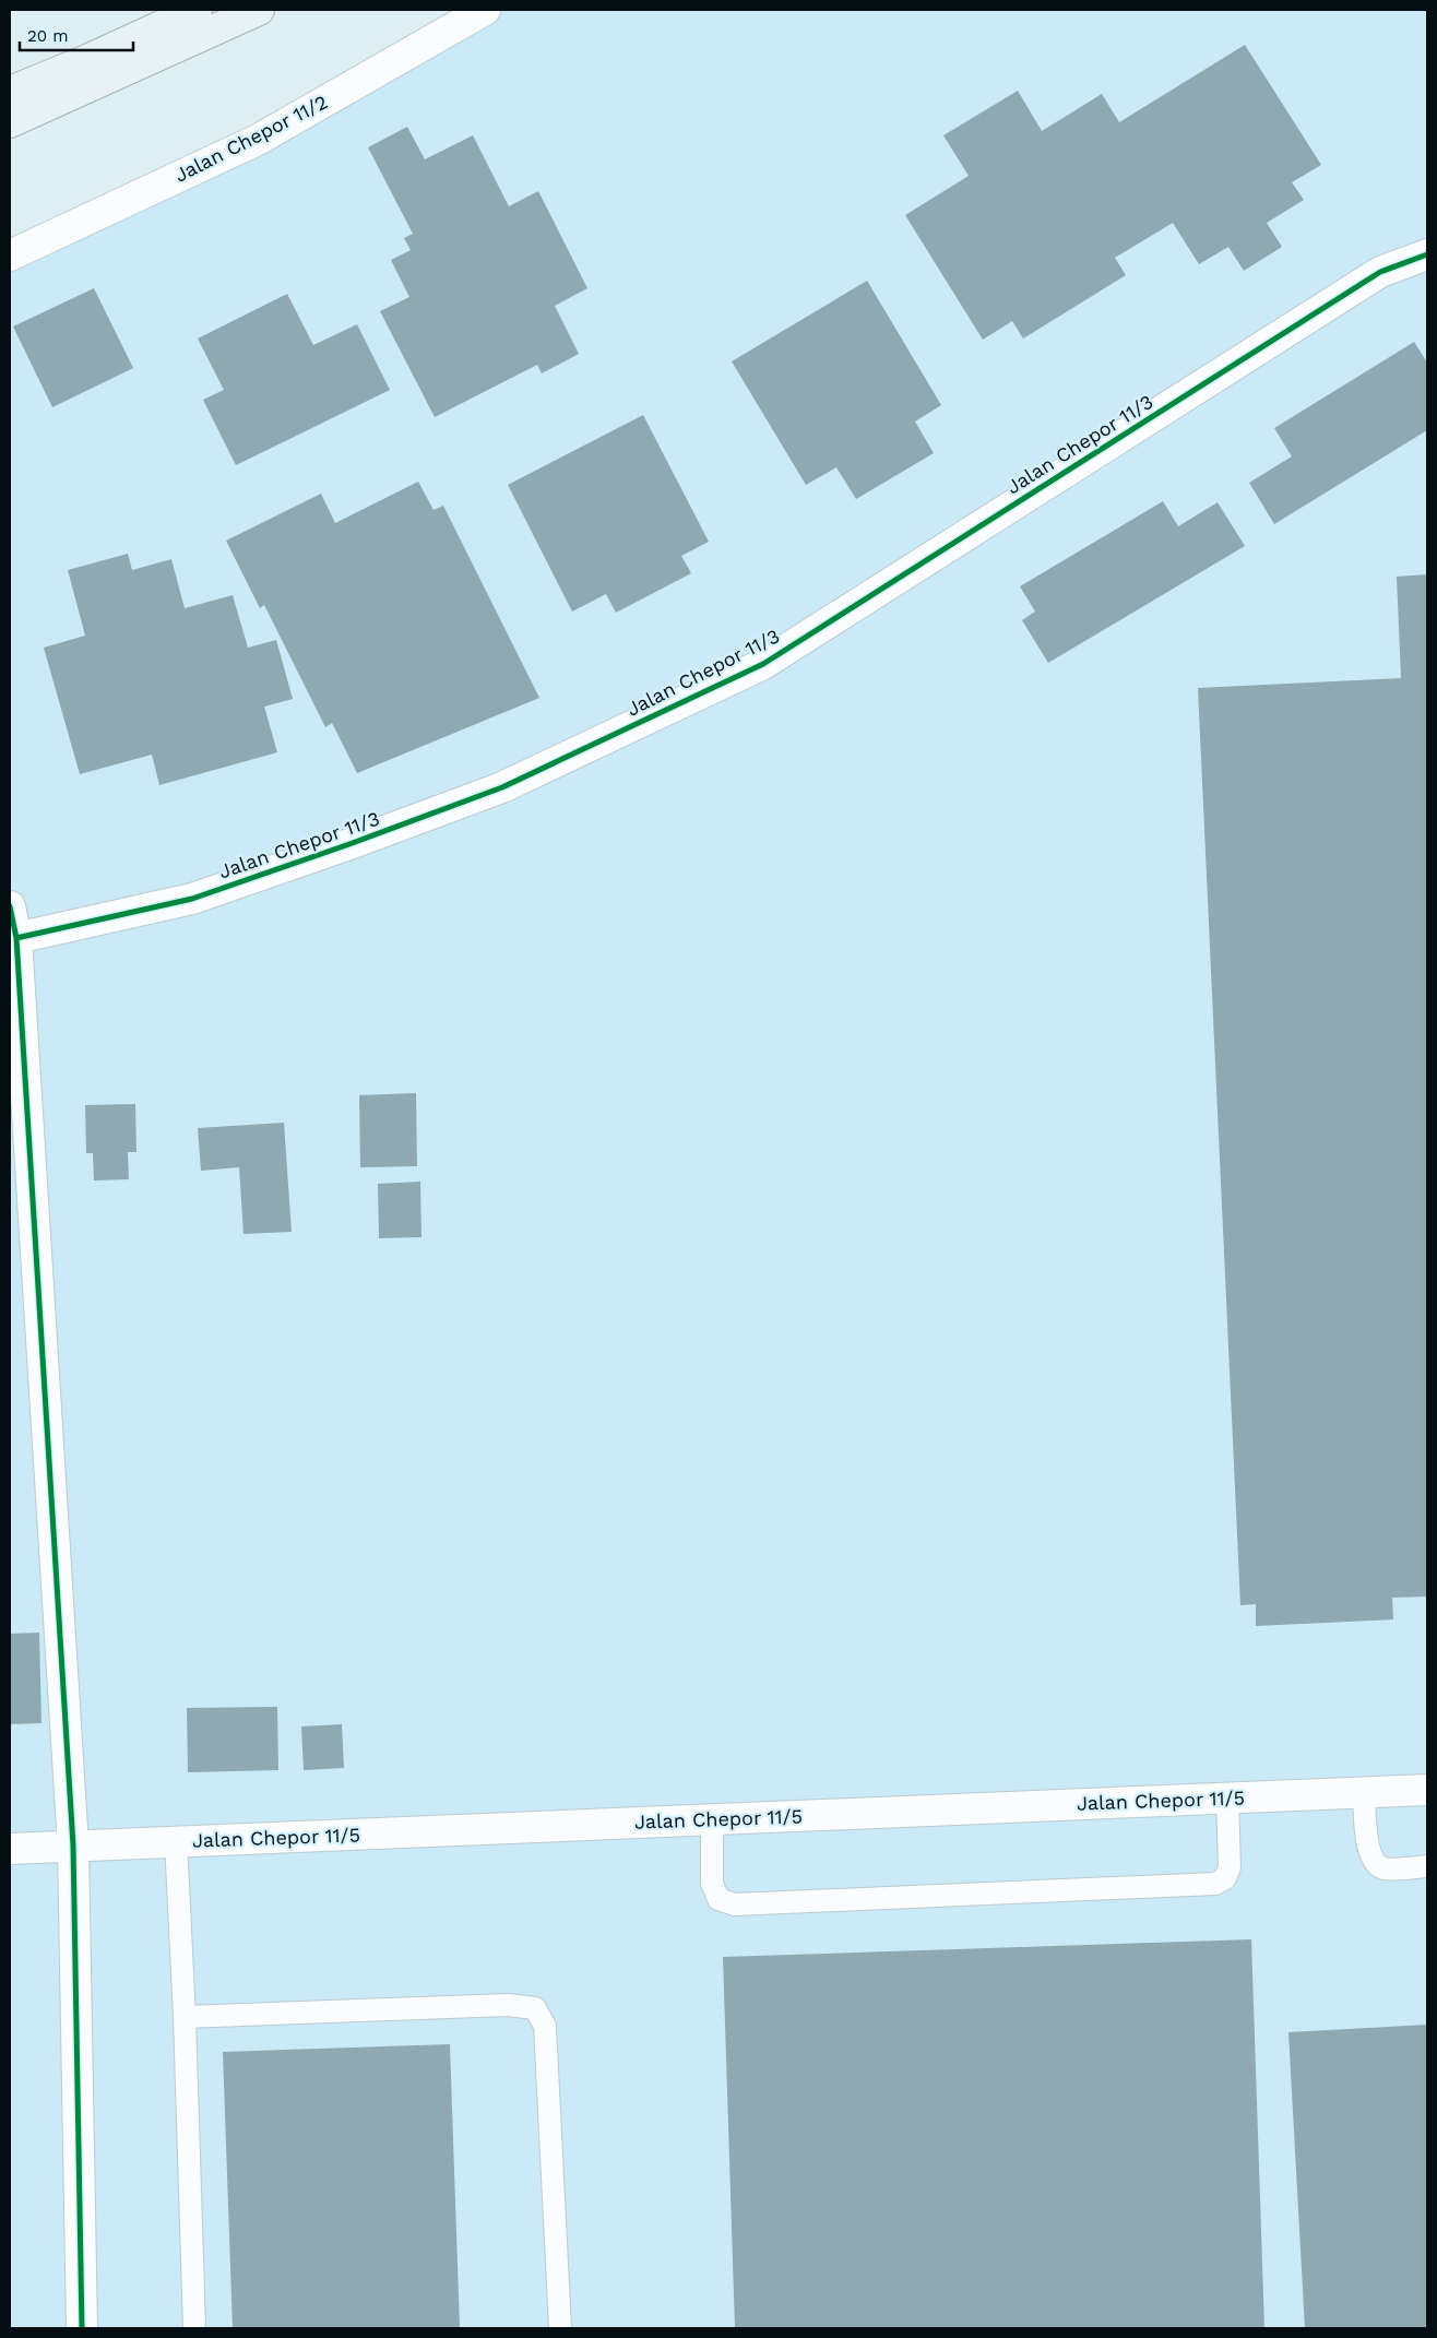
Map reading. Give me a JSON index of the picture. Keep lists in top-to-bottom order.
{
  "streets": {
    "street": ["Jalan Chepor 11/2", "Jalan Chepor 11/3", "Jalan Chepor 11/5"]
  },
  "scale_bar": "20 m"
}
